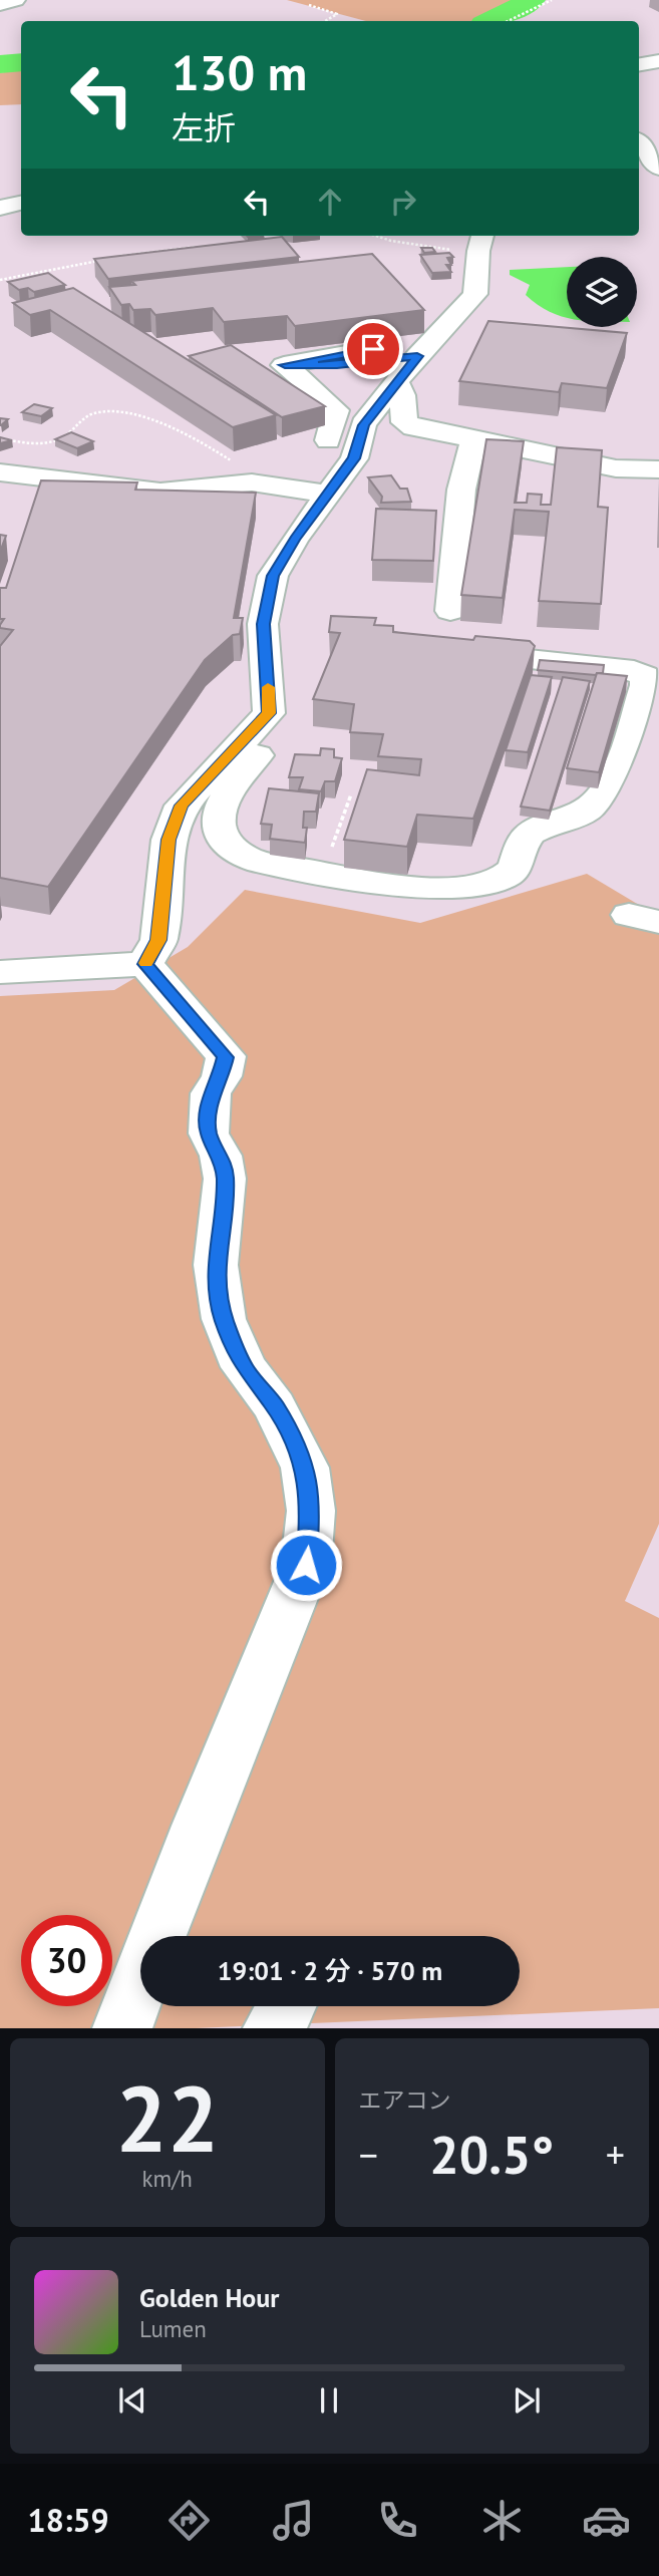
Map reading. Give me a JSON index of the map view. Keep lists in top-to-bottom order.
{
  "page": {
    "turn": ["130 m", "左折"],
    "limit": "30",
    "trip": "19:01 · 2 分 · 570 m",
    "tile": [
      ["22", "km/h"],
      "エアコン"
    ],
    "heat": ["−", "20.5°", "+"],
    "song": ["Golden Hour", "Lumen"],
    "tabs": "18:59"
  }
}
